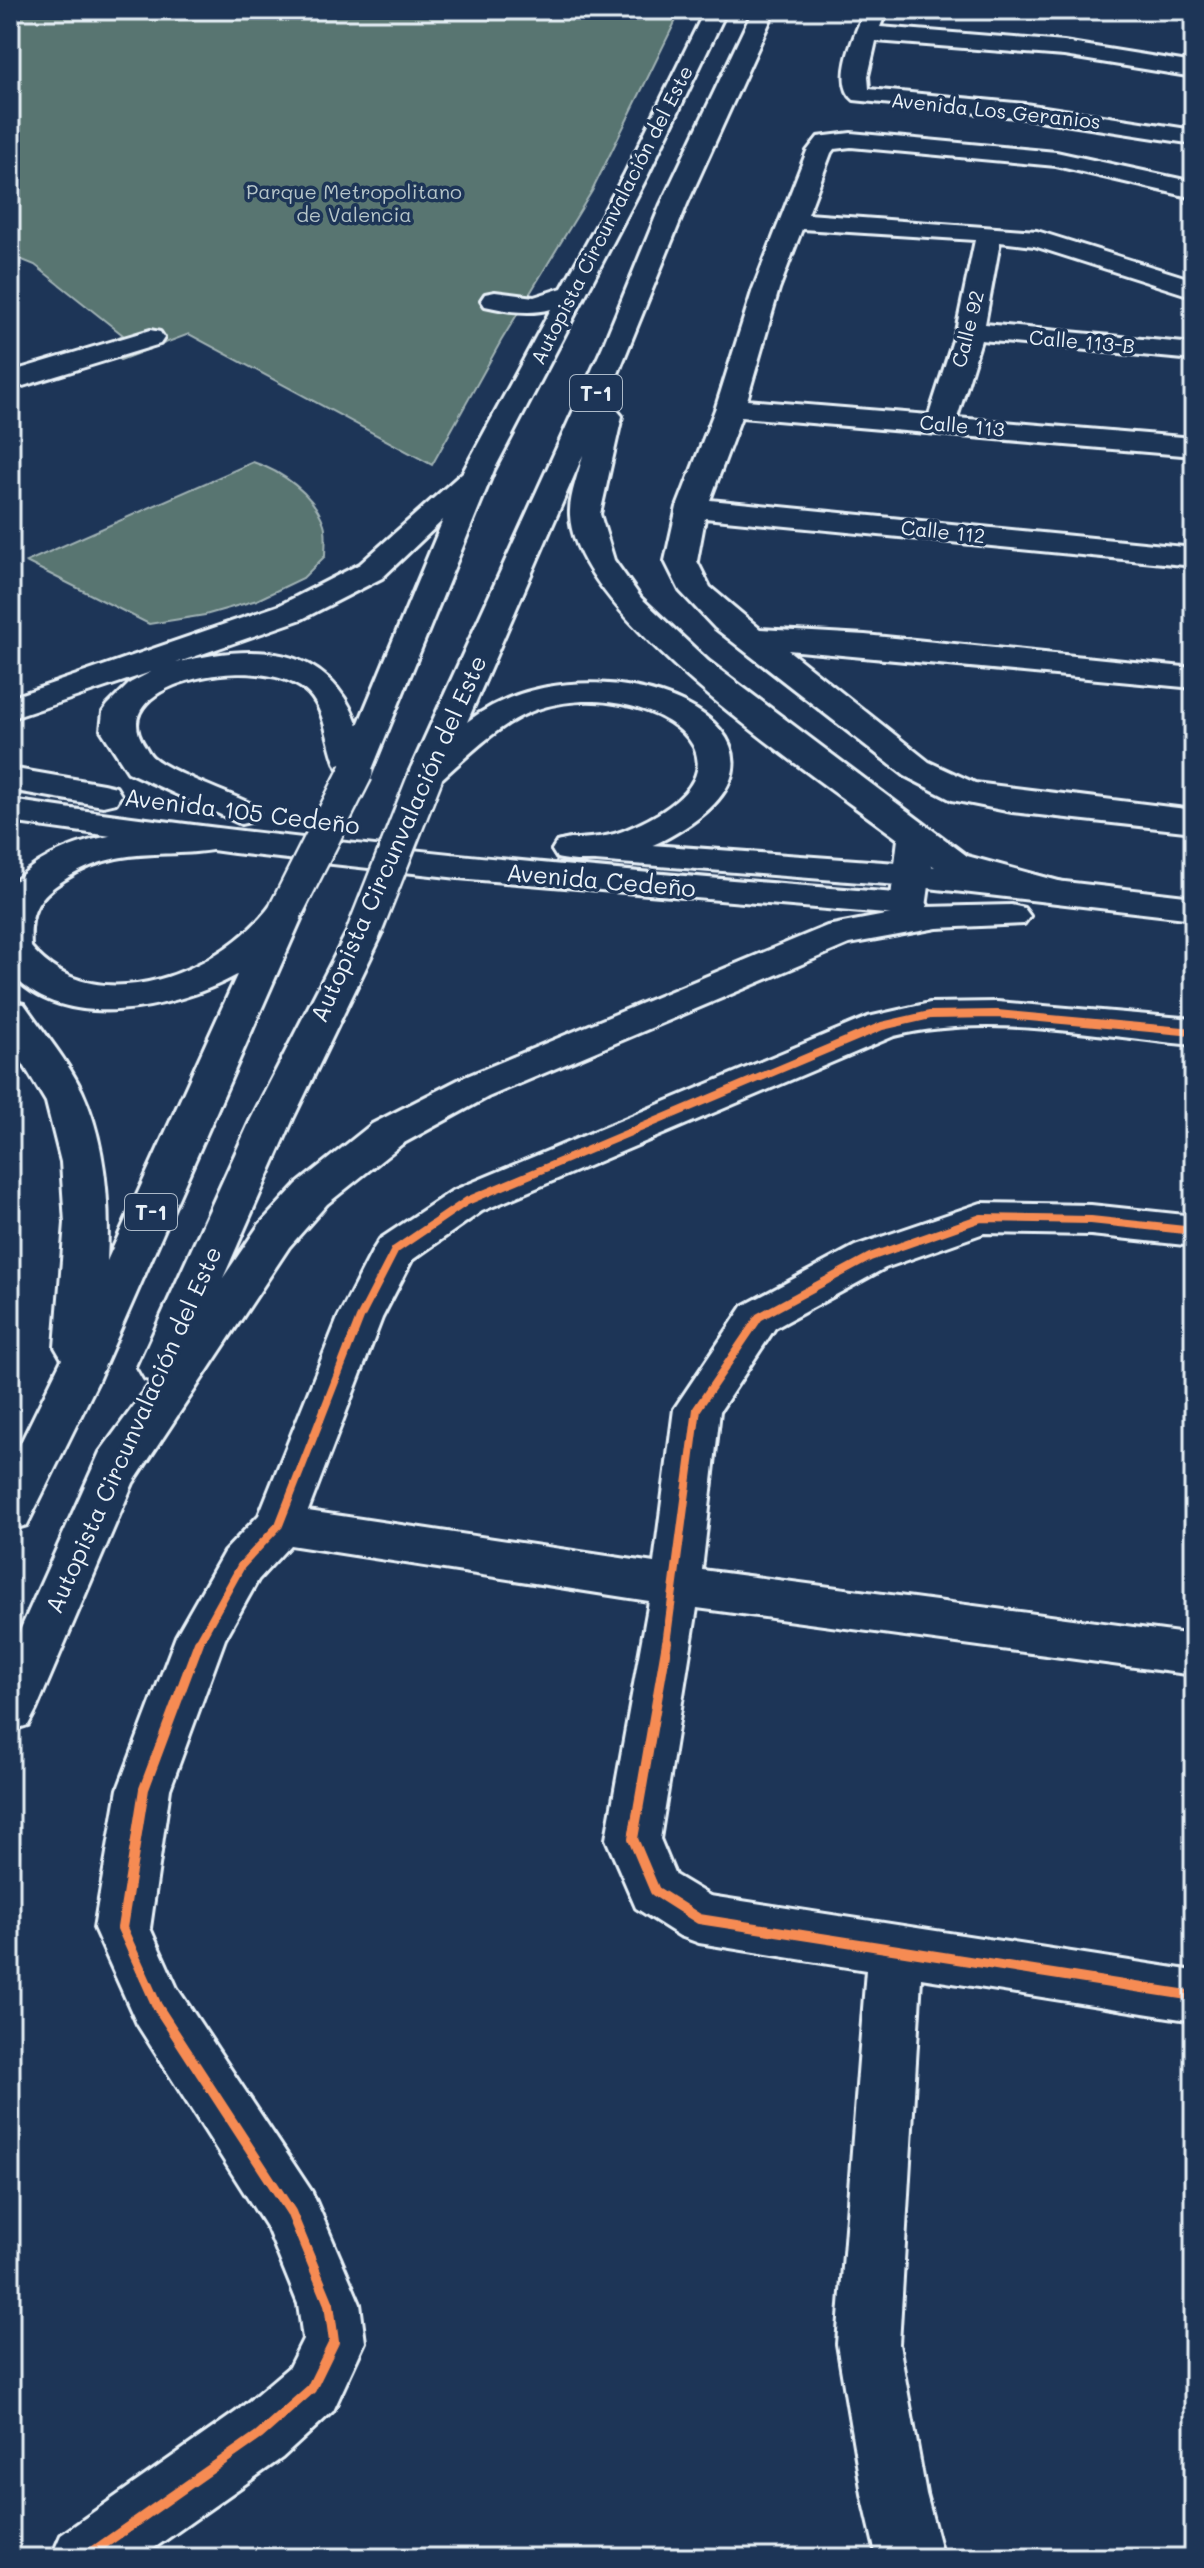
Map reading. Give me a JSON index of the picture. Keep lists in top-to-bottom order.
{
  "streets": {
    "main road": [
      "Avenida Los Geranios",
      "Autopista Circunvalación del Este",
      "Calle 92",
      "Calle 113-B",
      "T-1",
      "Calle 113",
      "Calle 112",
      "Avenida 105 Cedeño",
      "Avenida Cedeño"
    ]
  },
  "crossings": [
    ["Calle 92", "Calle 113-B"],
    ["Calle 92", "Calle 113"],
    ["Avenida 105 Cedeño", "Avenida Cedeño"]
  ],
  "parks": ["Parque Metropolitano de Valencia"]
}
